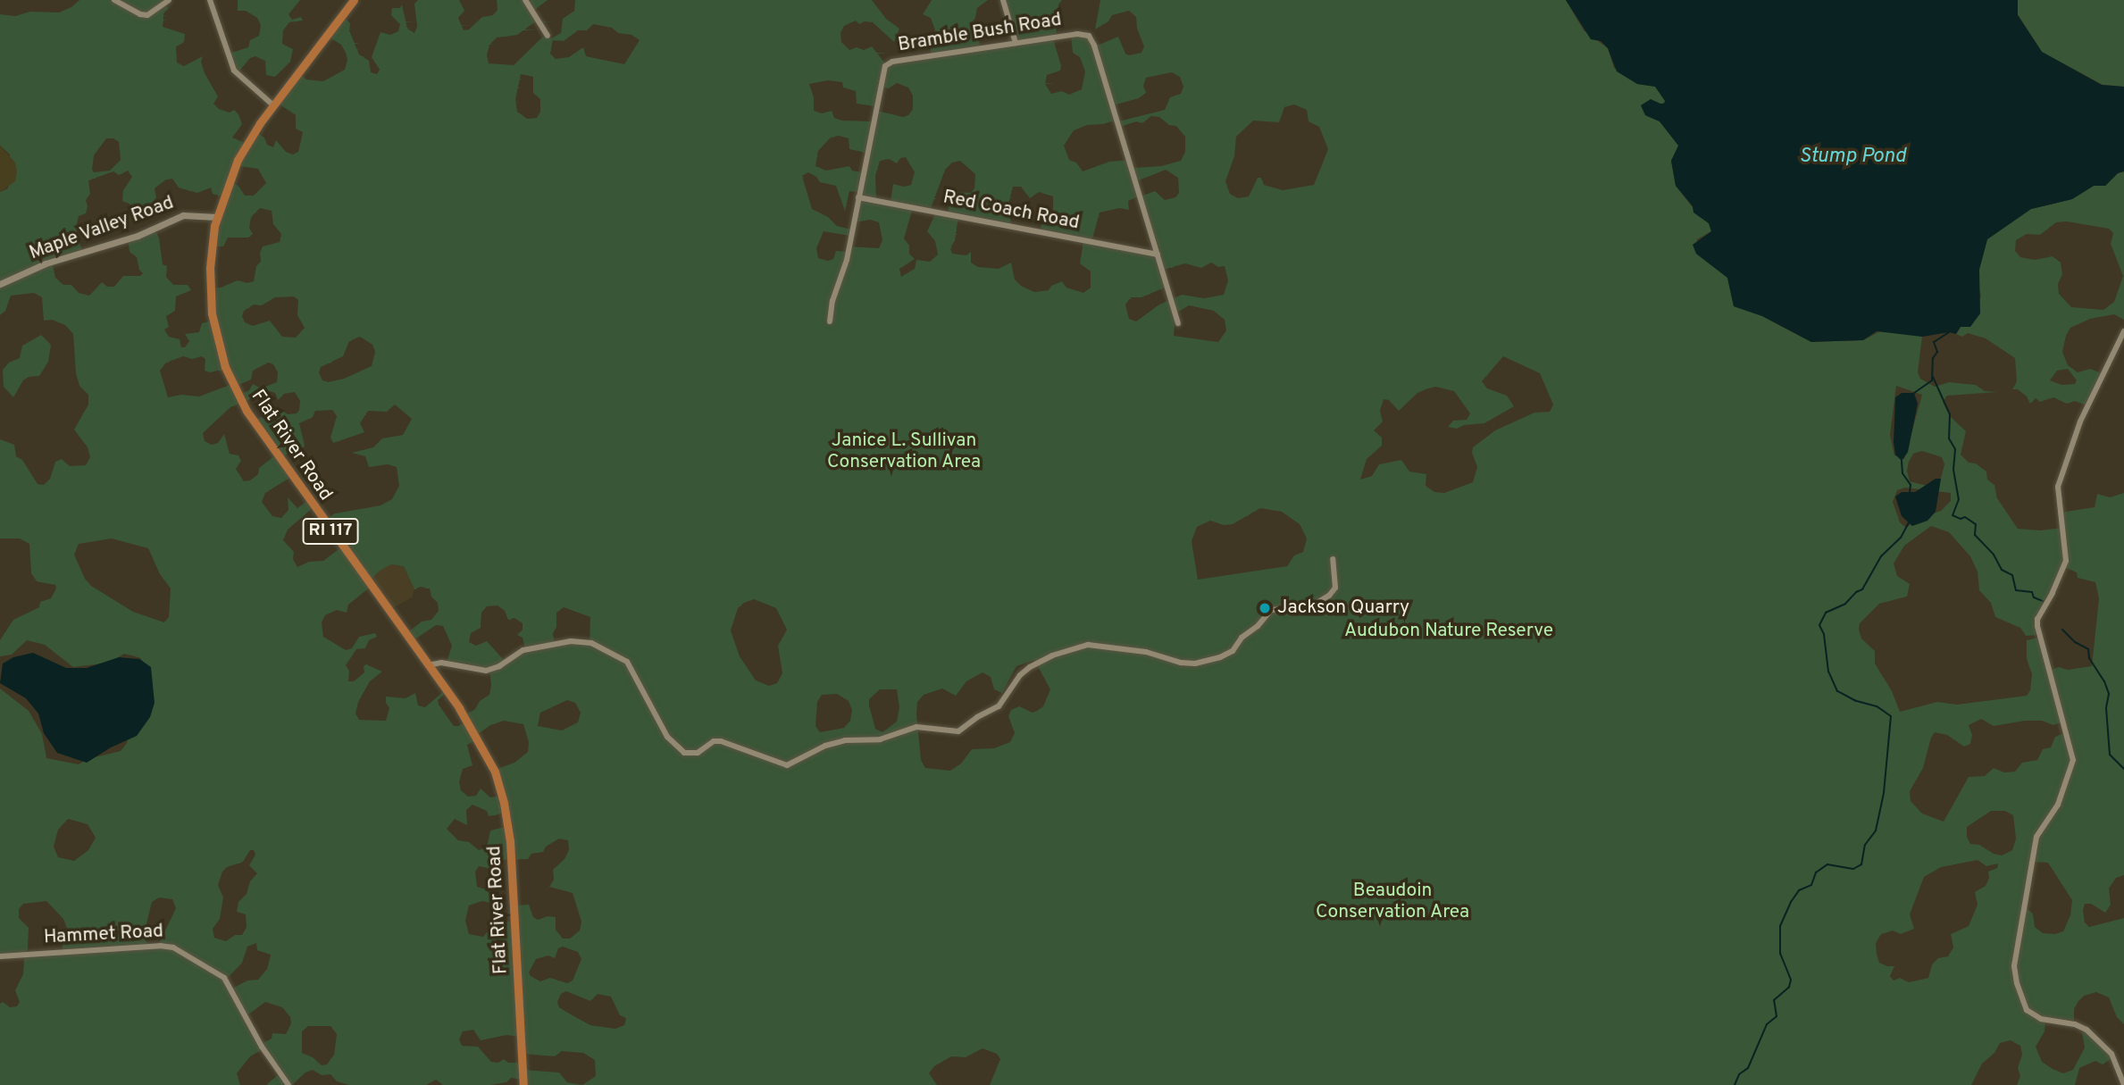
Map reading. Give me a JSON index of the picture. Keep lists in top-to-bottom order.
{
  "streets": {
    "main road": ["Flat River Road", "RI 117"],
    "street": [
      "Bramble Bush Road",
      "Red Coach Road",
      "Maple Valley Road",
      "Hammet Road"
    ]
  },
  "crossings": [
    ["Bramble Bush Road", "Red Coach Road"],
    ["Maple Valley Road", "Flat River Road"]
  ],
  "water": ["Stump Pond"],
  "parks": ["Janice L. Sullivan Conservation Area", "Audubon Nature Reserve", "Beaudoin Conservation Area"],
  "places": ["Jackson Quarry"]
}
